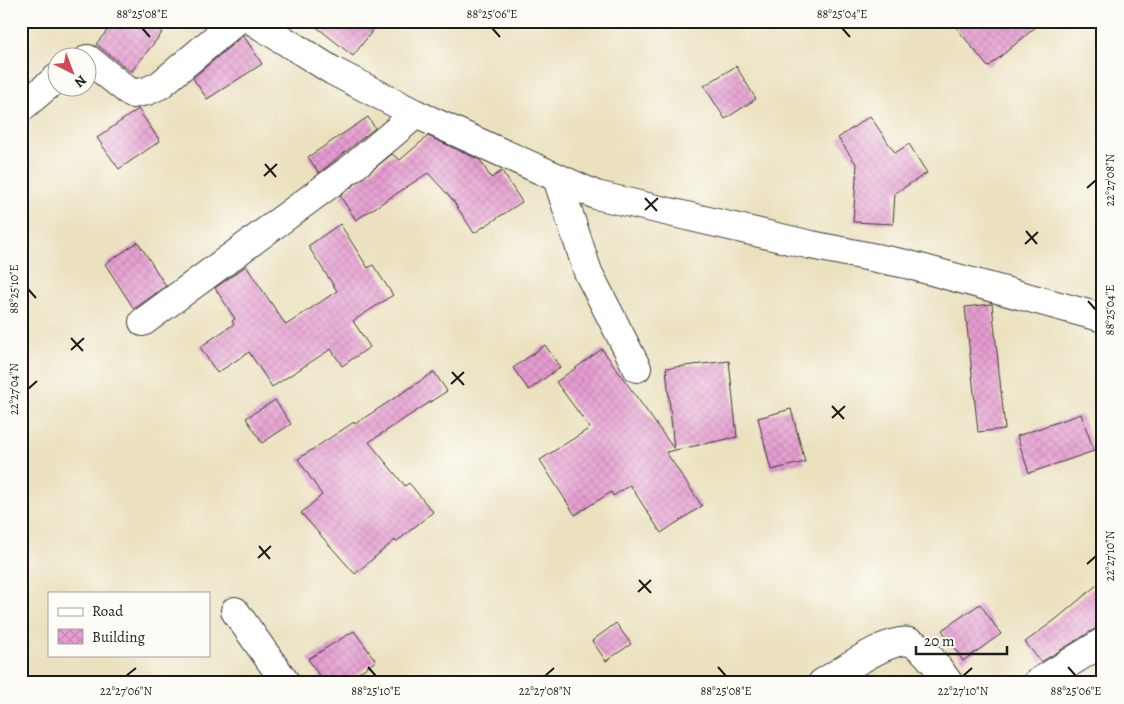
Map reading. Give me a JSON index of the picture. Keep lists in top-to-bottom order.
{
  "legend": ["Road", "Building"],
  "scale_bar": "20 m",
  "north": "bottom right",
  "coordinates": [
    "88°25'08\"E",
    "88°25'06\"E",
    "88°25'04\"E",
    "22°27'08\"N",
    "88°25'10\"E",
    "22°27'04\"N",
    "22°27'10\"N",
    "22°27'06\"N"
  ]
}
